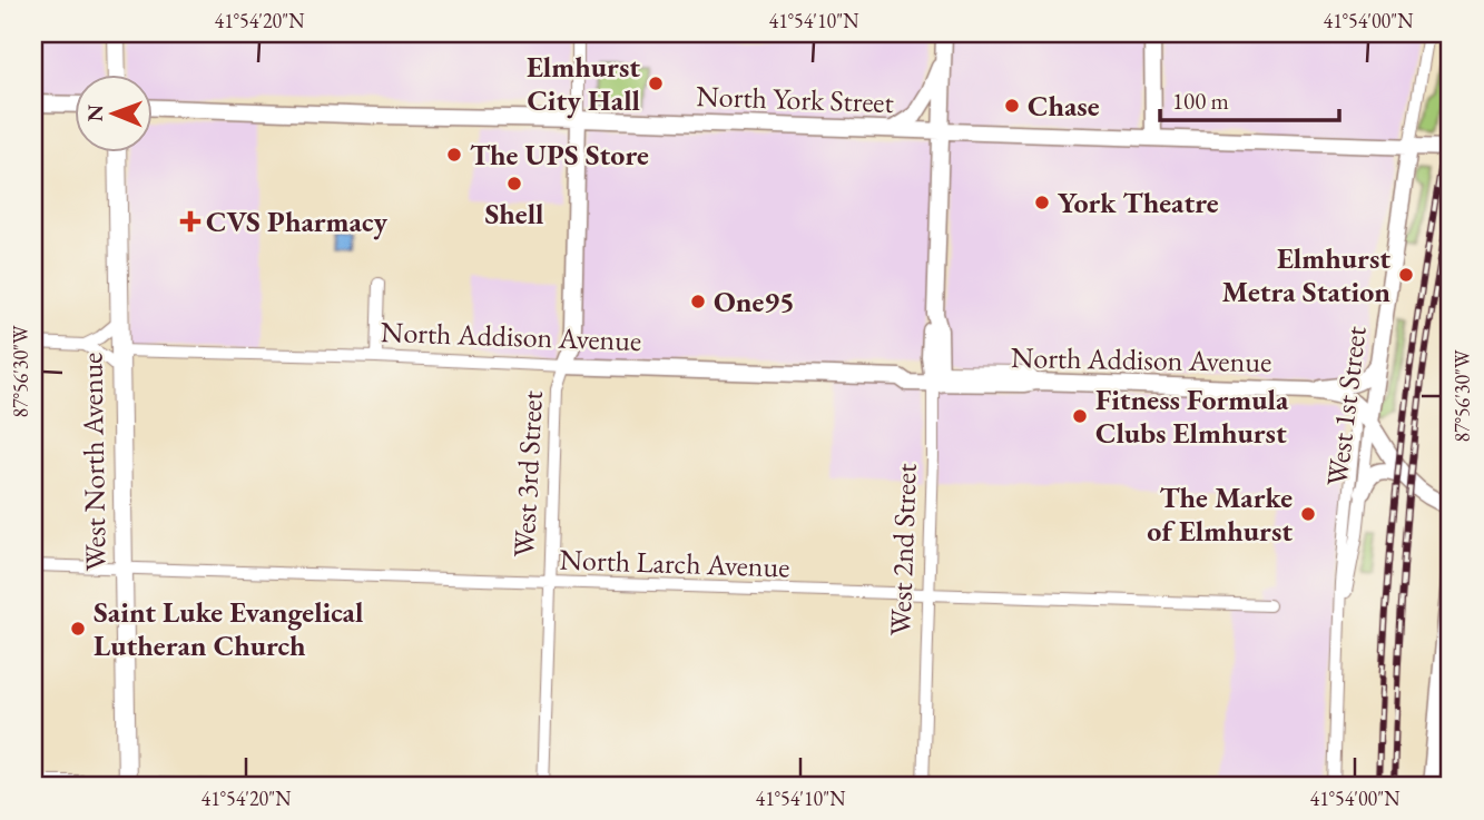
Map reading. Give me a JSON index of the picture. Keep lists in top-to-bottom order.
{
  "streets": {
    "main road": ["West North Avenue"],
    "street": [
      "North York Street",
      "North Addison Avenue",
      "West 1st Street",
      "West 3rd Street",
      "West 2nd Street",
      "North Larch Avenue"
    ]
  },
  "crossings": [
    ["North York Street", "West 1st Street"],
    ["North York Street", "West 3rd Street"],
    ["North York Street", "West 2nd Street"],
    ["North Addison Avenue", "West 1st Street"],
    ["North Addison Avenue", "West North Avenue"],
    ["North Addison Avenue", "West 3rd Street"],
    ["North Addison Avenue", "West 2nd Street"],
    ["West North Avenue", "North Larch Avenue"],
    ["West 3rd Street", "North Larch Avenue"],
    ["West 2nd Street", "North Larch Avenue"]
  ],
  "places": {
    "other": [
      "Elmhurst City Hall",
      "Chase",
      "The UPS Store",
      "Shell",
      "York Theatre",
      "Elmhurst Metra Station",
      "One95",
      "Fitness Formula Clubs Elmhurst",
      "The Marke of Elmhurst",
      "Saint Luke Evangelical Lutheran Church"
    ],
    "health": ["CVS Pharmacy"]
  },
  "scale_bar": "100 m",
  "north": "left",
  "coordinates": [
    "41°54'20\"N",
    "41°54'10\"N",
    "41°54'00\"N",
    "87°56'30\"W"
  ]
}
